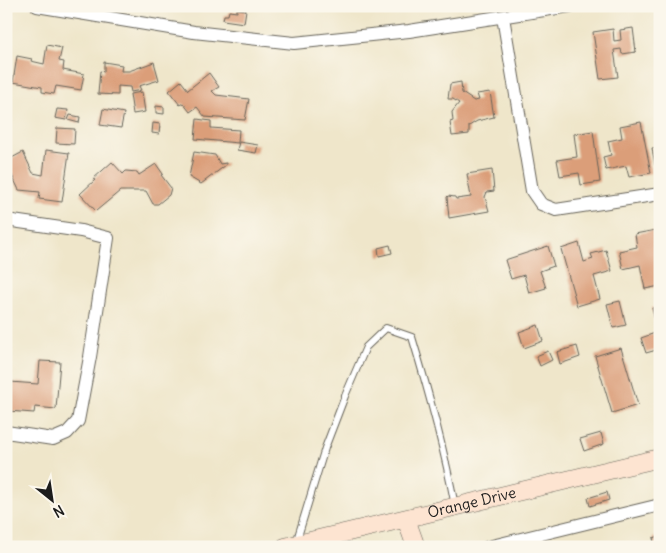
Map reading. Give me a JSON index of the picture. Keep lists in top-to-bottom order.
{
  "streets": {
    "street": ["Orange Drive"]
  },
  "north": "bottom right"
}
